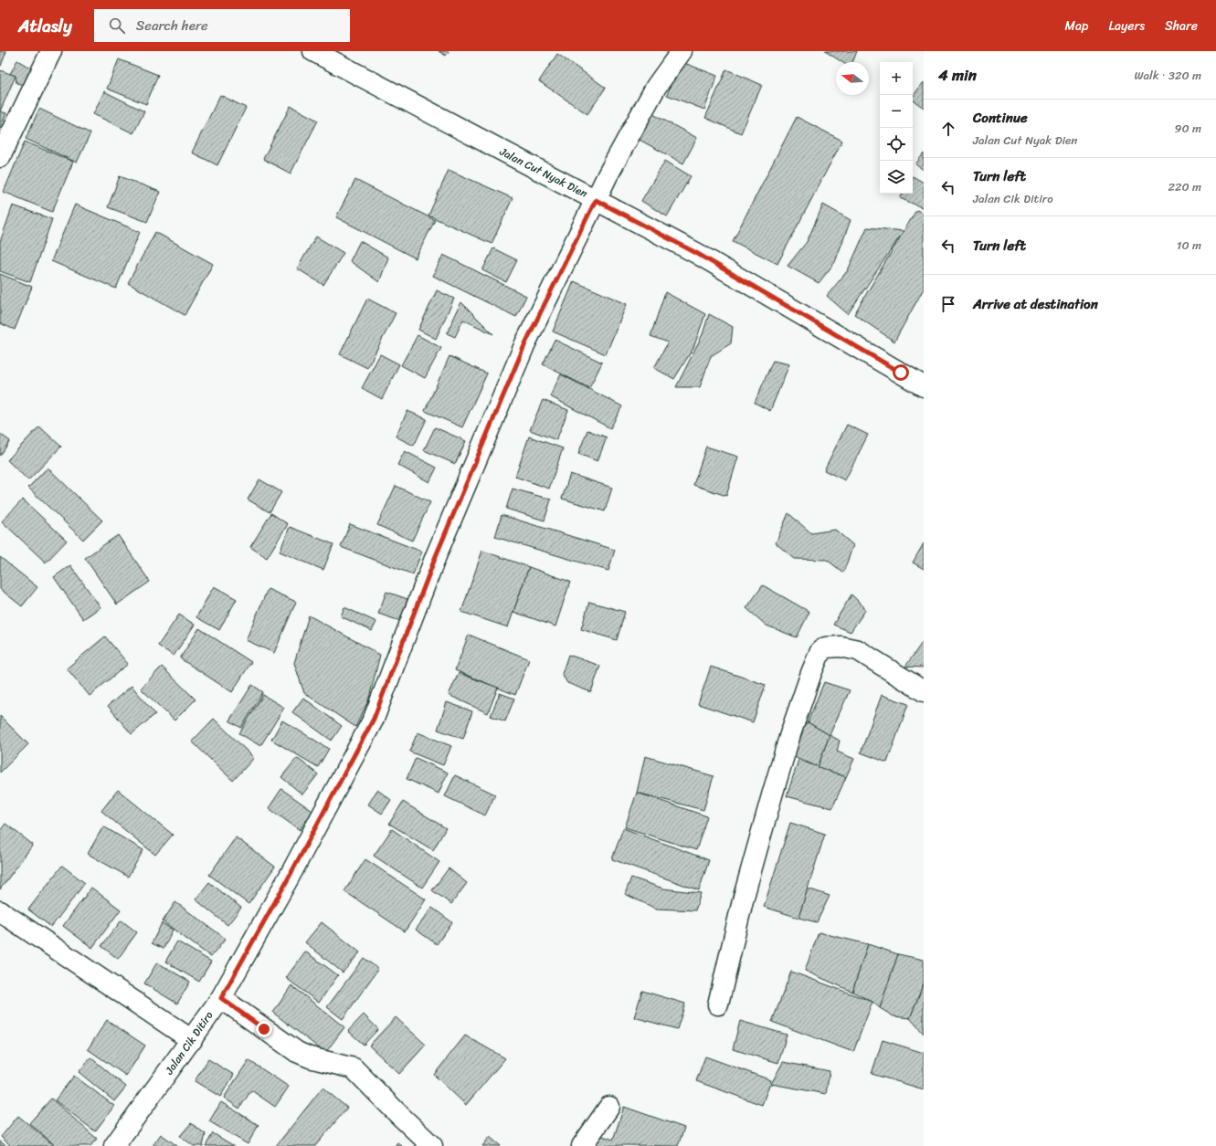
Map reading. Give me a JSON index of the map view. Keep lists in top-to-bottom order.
{
  "streets": {
    "street": ["Jalan Cut Nyak Dien", "Jalan Cik Ditiro"]
  },
  "crossings": [
    ["Jalan Cut Nyak Dien", "Jalan Cik Ditiro"]
  ],
  "north": "left",
  "page": {
    "header": "Atlasly",
    "search": "Search here",
    "nav": ["Map", "Layers", "Share"],
    "heading": ["4 min", "Walk · 320 m"],
    "map_buttons": ["+", "−"],
    "list": [
      ["Continue", "Jalan Cut Nyak Dien", "90 m"],
      ["Turn left", "Jalan Cik Ditiro", "220 m"],
      ["Turn left", "10 m"],
      "Arrive at destination"
    ]
  }
}
